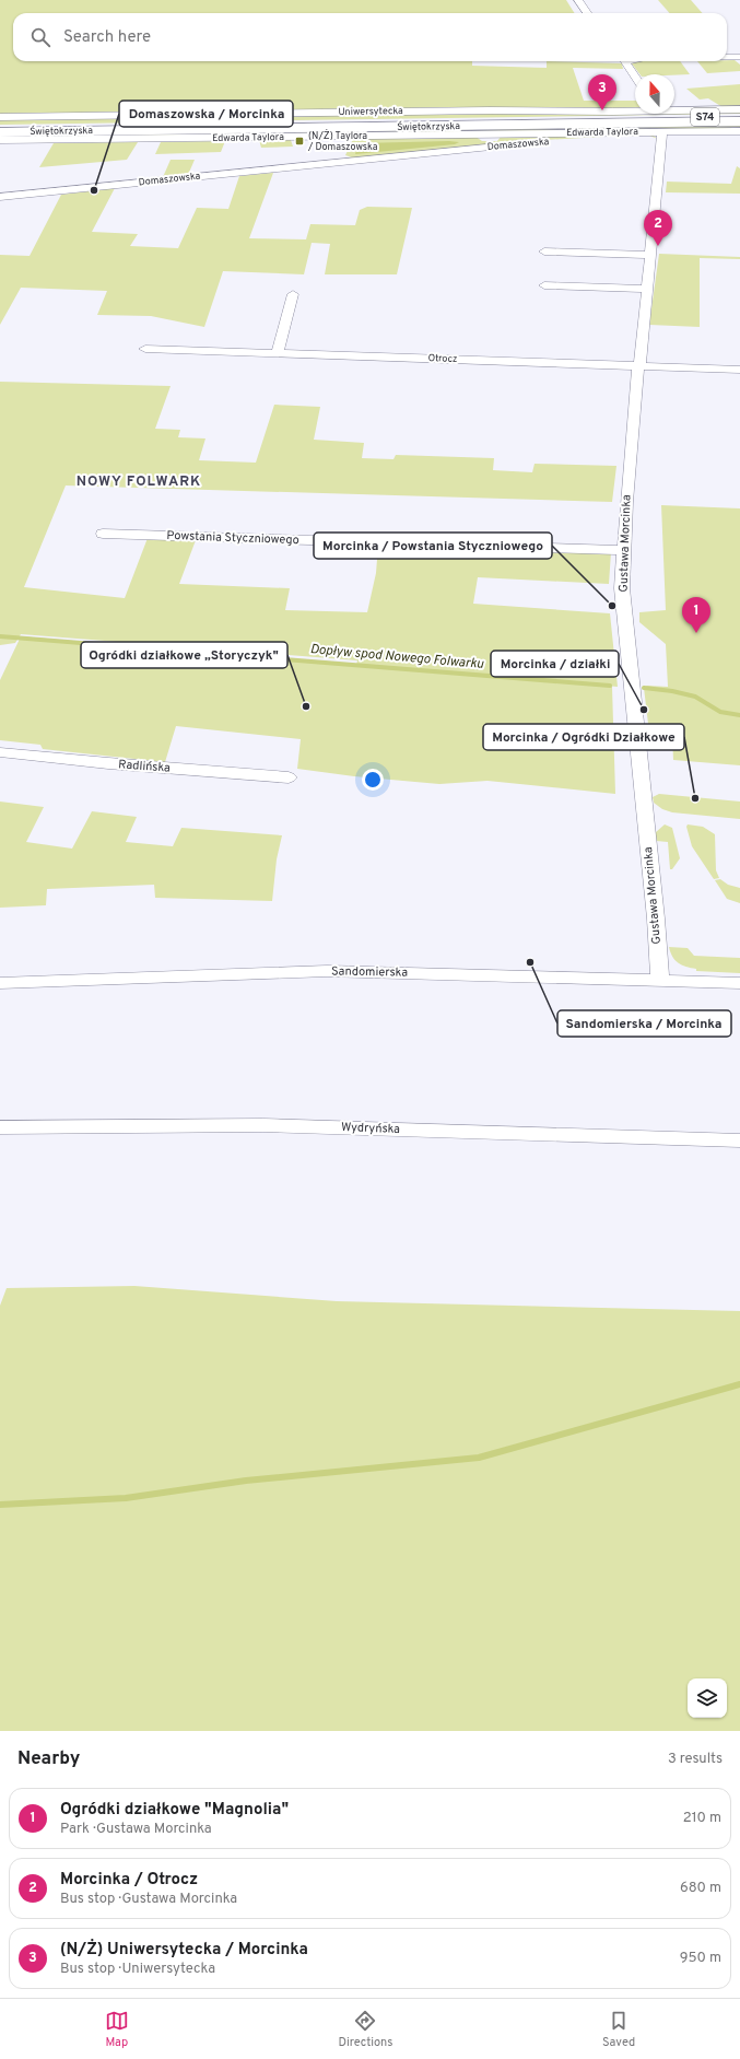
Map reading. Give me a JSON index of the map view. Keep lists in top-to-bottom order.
{
  "streets": {
    "highway": ["S74", "Świętokrzyska"],
    "street": [
      "Uniwersytecka",
      "Edwarda Taylora",
      "Domaszowska",
      "Otrocz",
      "Powstania Styczniowego",
      "Gustawa Morcinka",
      "Radlińska",
      "Sandomierska",
      "Wydryńska"
    ]
  },
  "crossings": [
    ["Uniwersytecka", "S74"],
    ["Uniwersytecka", "Świętokrzyska"],
    ["Uniwersytecka", "Edwarda Taylora"],
    ["S74", "Świętokrzyska"],
    ["S74", "Edwarda Taylora"],
    ["Świętokrzyska", "Edwarda Taylora"],
    ["Edwarda Taylora", "Gustawa Morcinka"],
    ["Otrocz", "Gustawa Morcinka"],
    ["Powstania Styczniowego", "Gustawa Morcinka"],
    ["Gustawa Morcinka", "Sandomierska"]
  ],
  "districts": ["NOWY FOLWARK"],
  "water": ["Dopływ spod Nowego Folwarku"],
  "places": {
    "transit": ["(N/Ż) Taylora / Domaszowska"],
    "other": [
      "Domaszowska / Morcinka",
      "Morcinka / Powstania Styczniowego",
      "Ogródki działkowe ,,Storyczyk\"",
      "Morcinka / działki",
      "Morcinka / Ogródki Działkowe",
      "Sandomierska / Morcinka"
    ]
  },
  "north": "top",
  "page": {
    "search": "Search here",
    "pins": ["3", "2", "1"],
    "heading": ["Nearby", "3 results"],
    "list": [
      {
        "mark": "1",
        "name": "Ogródki działkowe \"Magnolia\"",
        "note": "Park · Gustawa Morcinka",
        "value": "210 m"
      },
      {
        "mark": "2",
        "name": "Morcinka / Otrocz",
        "note": "Bus stop · Gustawa Morcinka",
        "value": "680 m"
      },
      {
        "mark": "3",
        "name": "(N/Ż) Uniwersytecka / Morcinka",
        "note": "Bus stop · Uniwersytecka",
        "value": "950 m"
      }
    ],
    "nav": ["Map", "Directions", "Saved"]
  }
}
